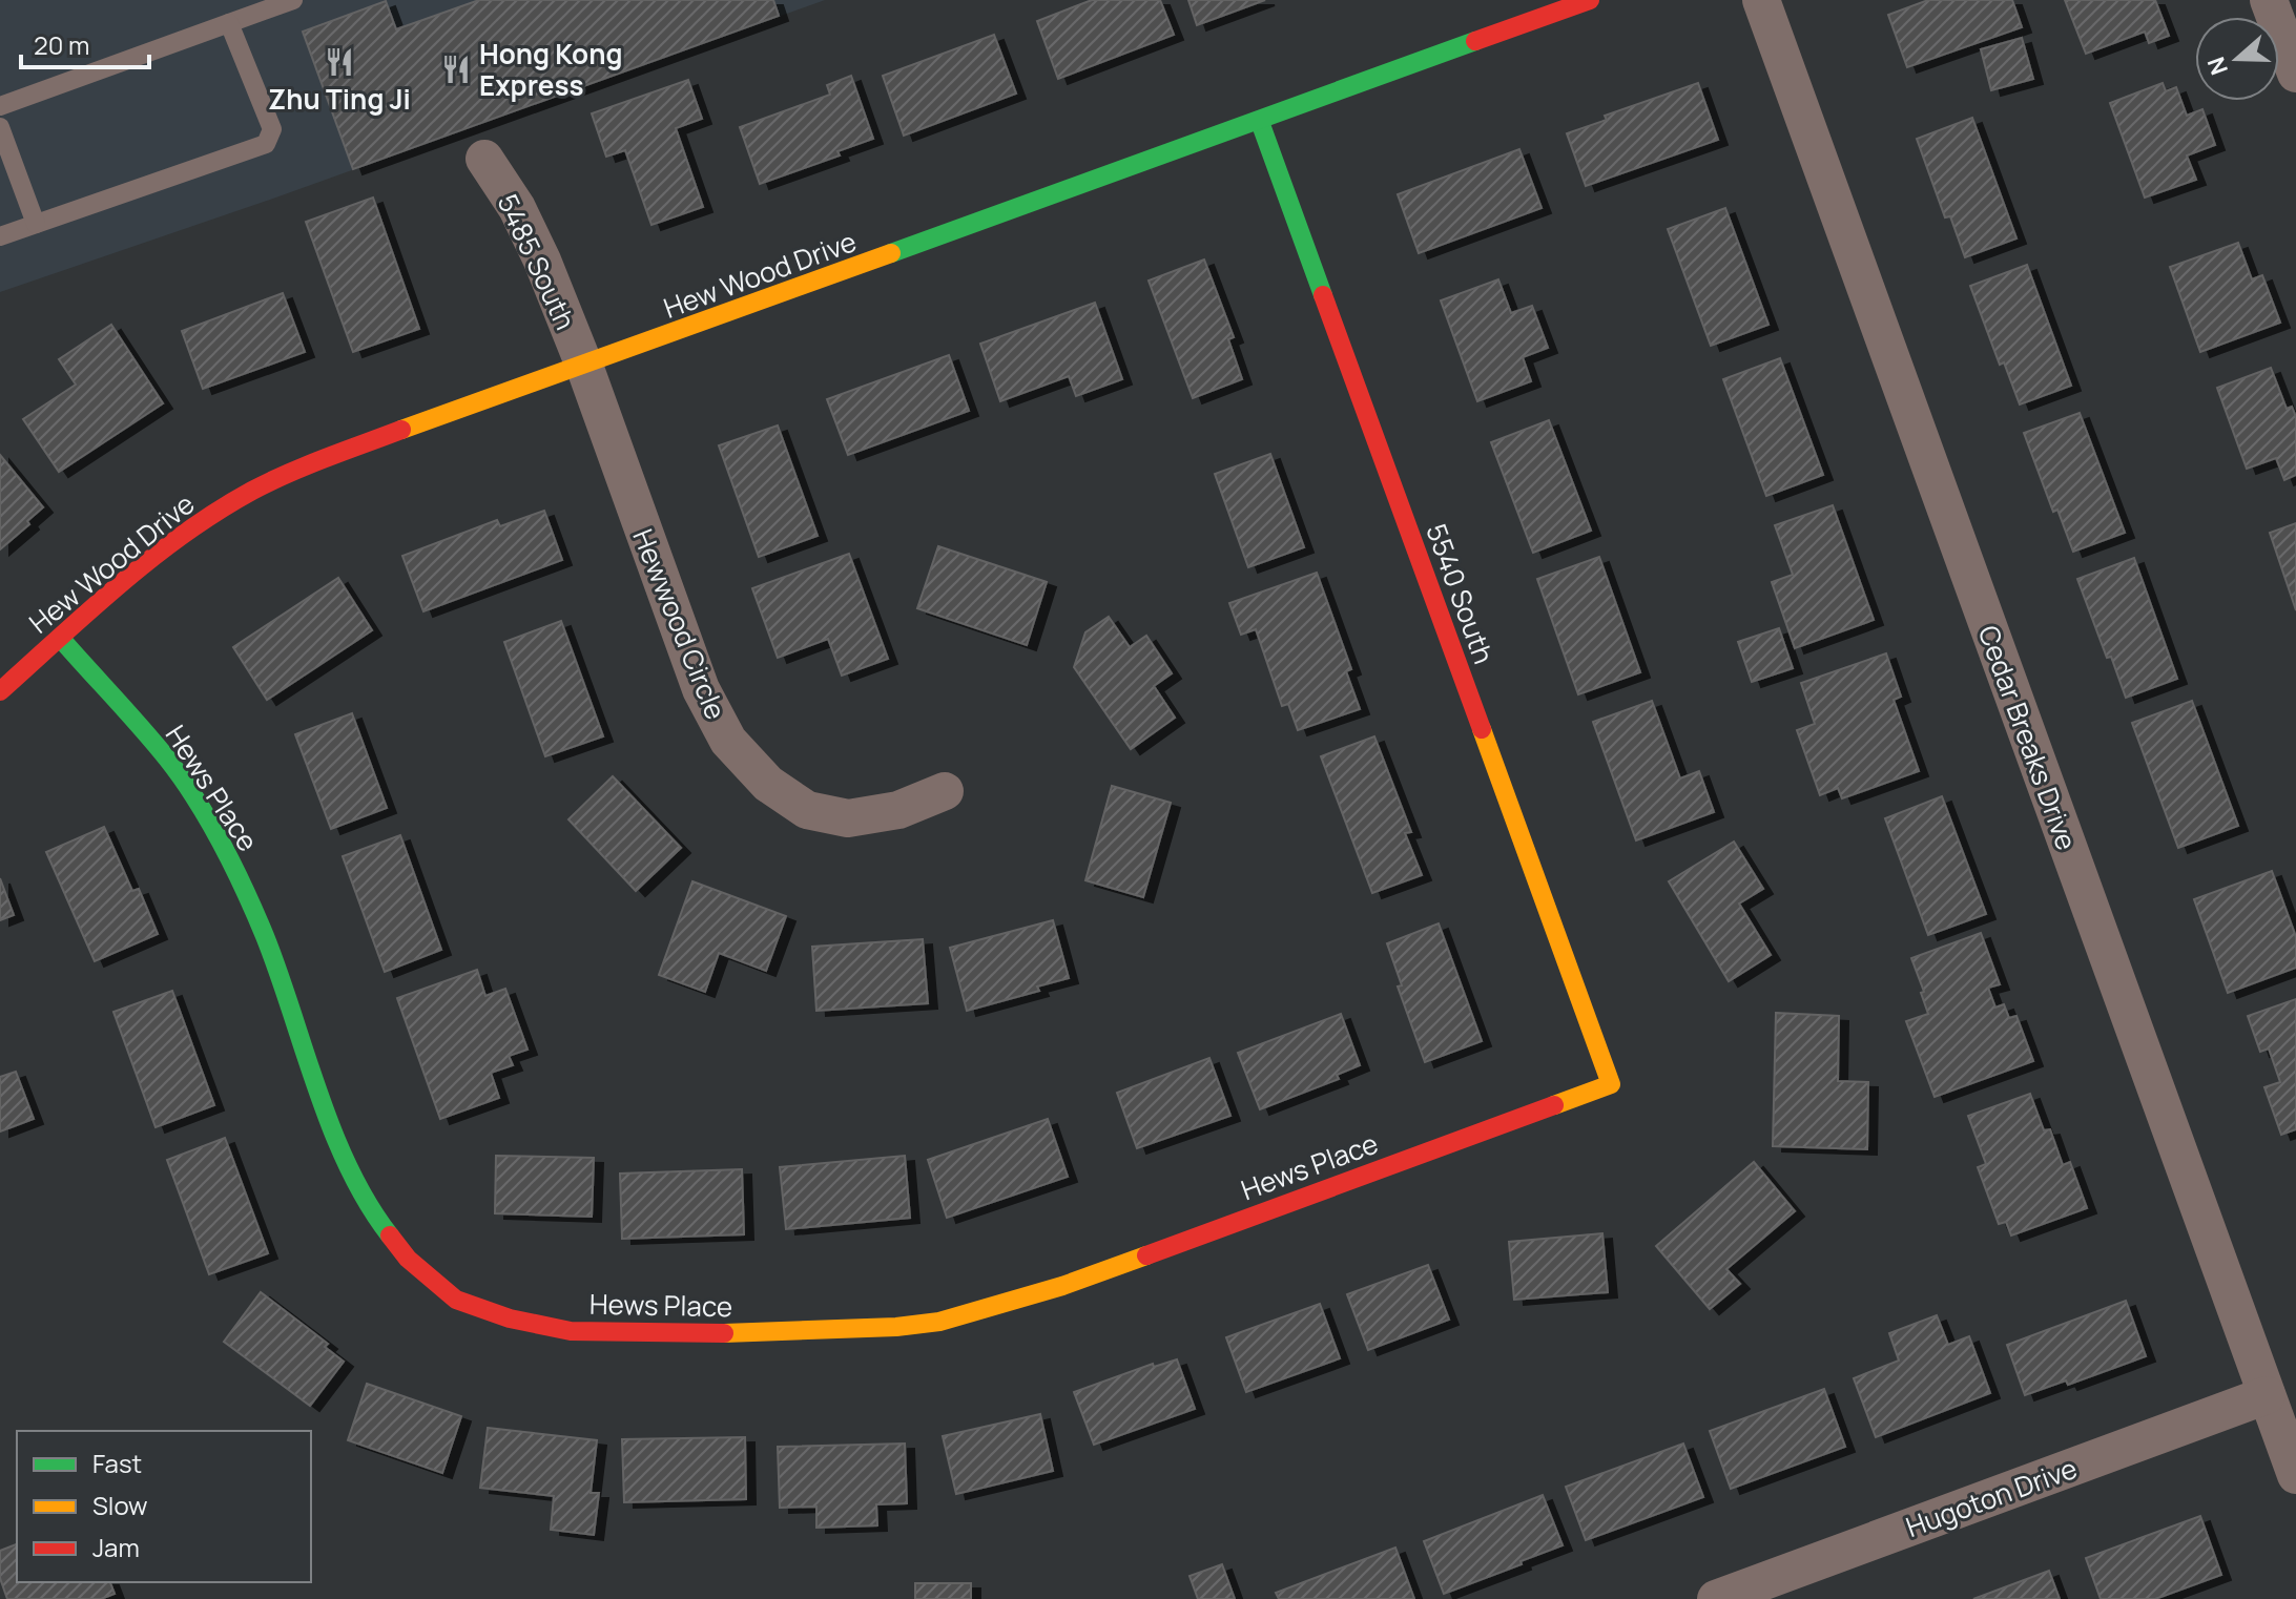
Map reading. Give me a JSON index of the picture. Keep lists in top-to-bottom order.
{
  "streets": {
    "street": [
      "5485 South",
      "Hew Wood Drive",
      "5540 South",
      "Hewwood Circle",
      "Cedar Breaks Drive",
      "Hews Place",
      "Hugoton Drive"
    ]
  },
  "crossings": [
    ["5485 South", "Hew Wood Drive"],
    ["5485 South", "Hewwood Circle"],
    ["Hew Wood Drive", "5540 South"],
    ["Hew Wood Drive", "Hewwood Circle"],
    ["Hew Wood Drive", "Hews Place"],
    ["5540 South", "Hews Place"],
    ["Cedar Breaks Drive", "Hugoton Drive"]
  ],
  "places": {
    "restaurant": ["Zhu Ting Ji", "Hong Kong Express"]
  },
  "legend": ["Fast", "Slow", "Jam"],
  "scale_bar": "20 m",
  "north": "left"
}
